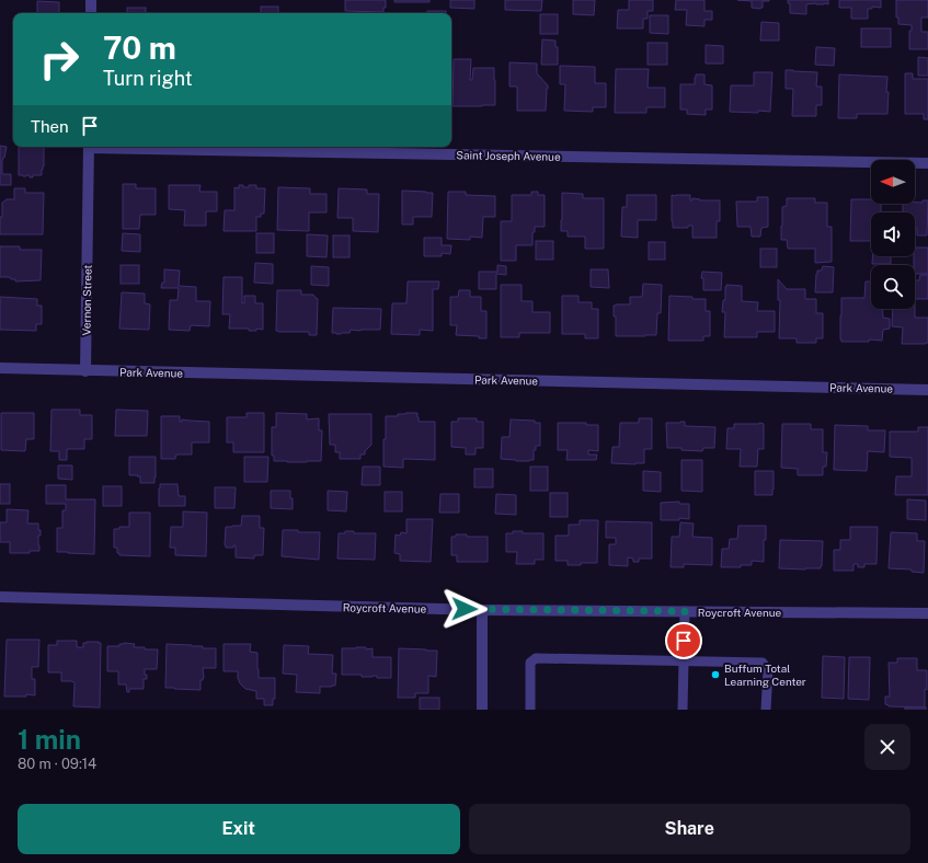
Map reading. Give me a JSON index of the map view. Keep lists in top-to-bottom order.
{
  "streets": {
    "street": [
      "Saint Joseph Avenue",
      "Vernon Street",
      "Park Avenue",
      "Roycroft Avenue"
    ]
  },
  "crossings": [
    ["Vernon Street", "Park Avenue"]
  ],
  "places": ["Buffum Total Learning Center"],
  "north": "left",
  "page": {
    "turn": ["70 m", "Turn right"],
    "then": "Then",
    "heading": ["1 min", "80 m · 09:14"],
    "buttons": ["Exit", "Share"]
  }
}
